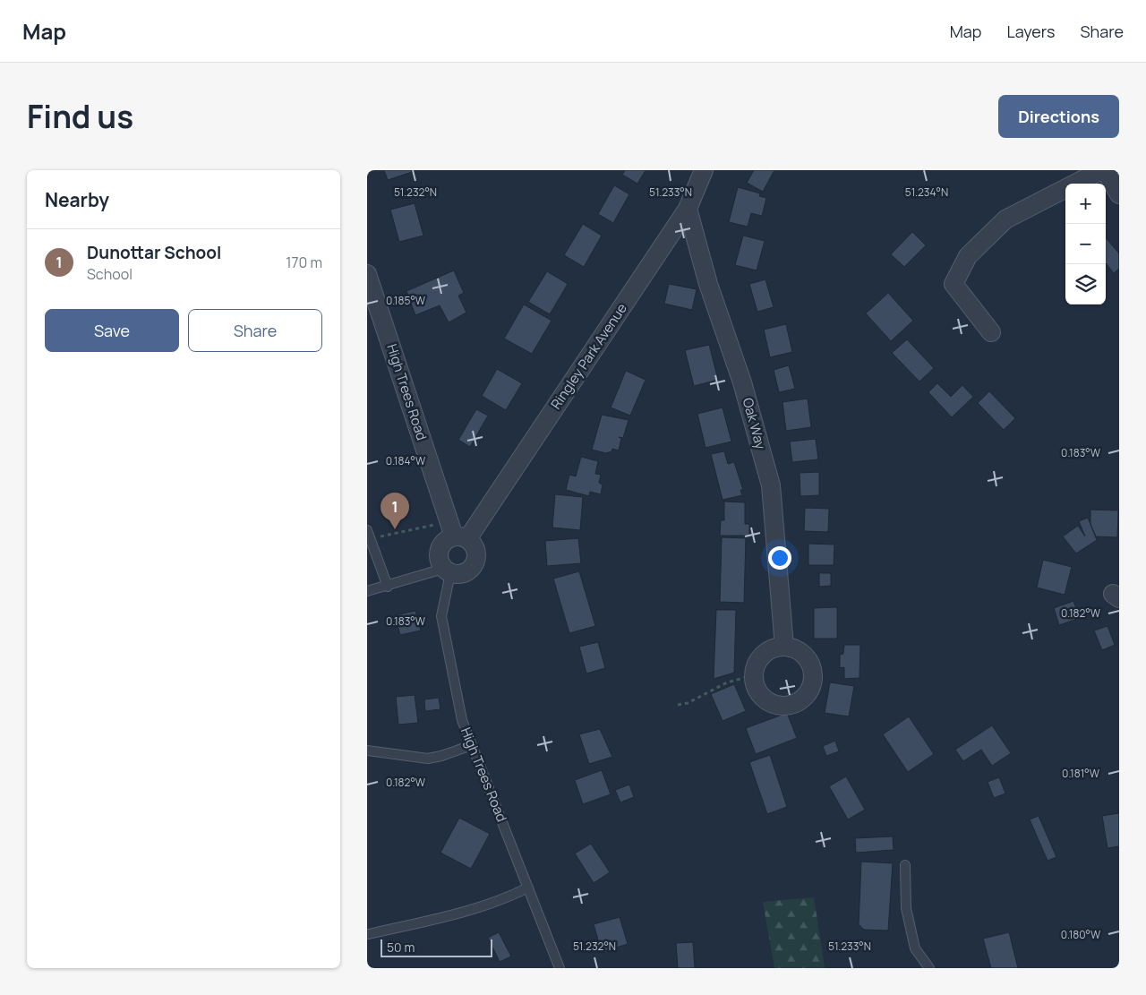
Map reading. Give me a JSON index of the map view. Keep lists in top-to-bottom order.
{
  "streets": {
    "street": ["Ringley Park Avenue", "High Trees Road", "Oak Way"]
  },
  "crossings": [
    ["Ringley Park Avenue", "High Trees Road"],
    ["Ringley Park Avenue", "Oak Way"]
  ],
  "scale_bar": "50 m",
  "page": {
    "header": "Map",
    "nav": ["Map", "Layers", "Share"],
    "title": "Find us",
    "buttons": [
      "Directions",
      ["Save", "Share"]
    ],
    "heading": "Nearby",
    "map_buttons": ["+", "−"],
    "list": [
      {
        "mark": "1",
        "name": "Dunottar School",
        "note": "School",
        "value": "170 m"
      }
    ],
    "pins": "1",
    "scale": "50 m"
  },
  "coordinates": [
    "51.232°N",
    "51.233°N",
    "51.234°N",
    "0.185°W",
    "0.183°W",
    "0.184°W",
    "0.182°W",
    "0.181°W",
    "0.180°W"
  ]
}
